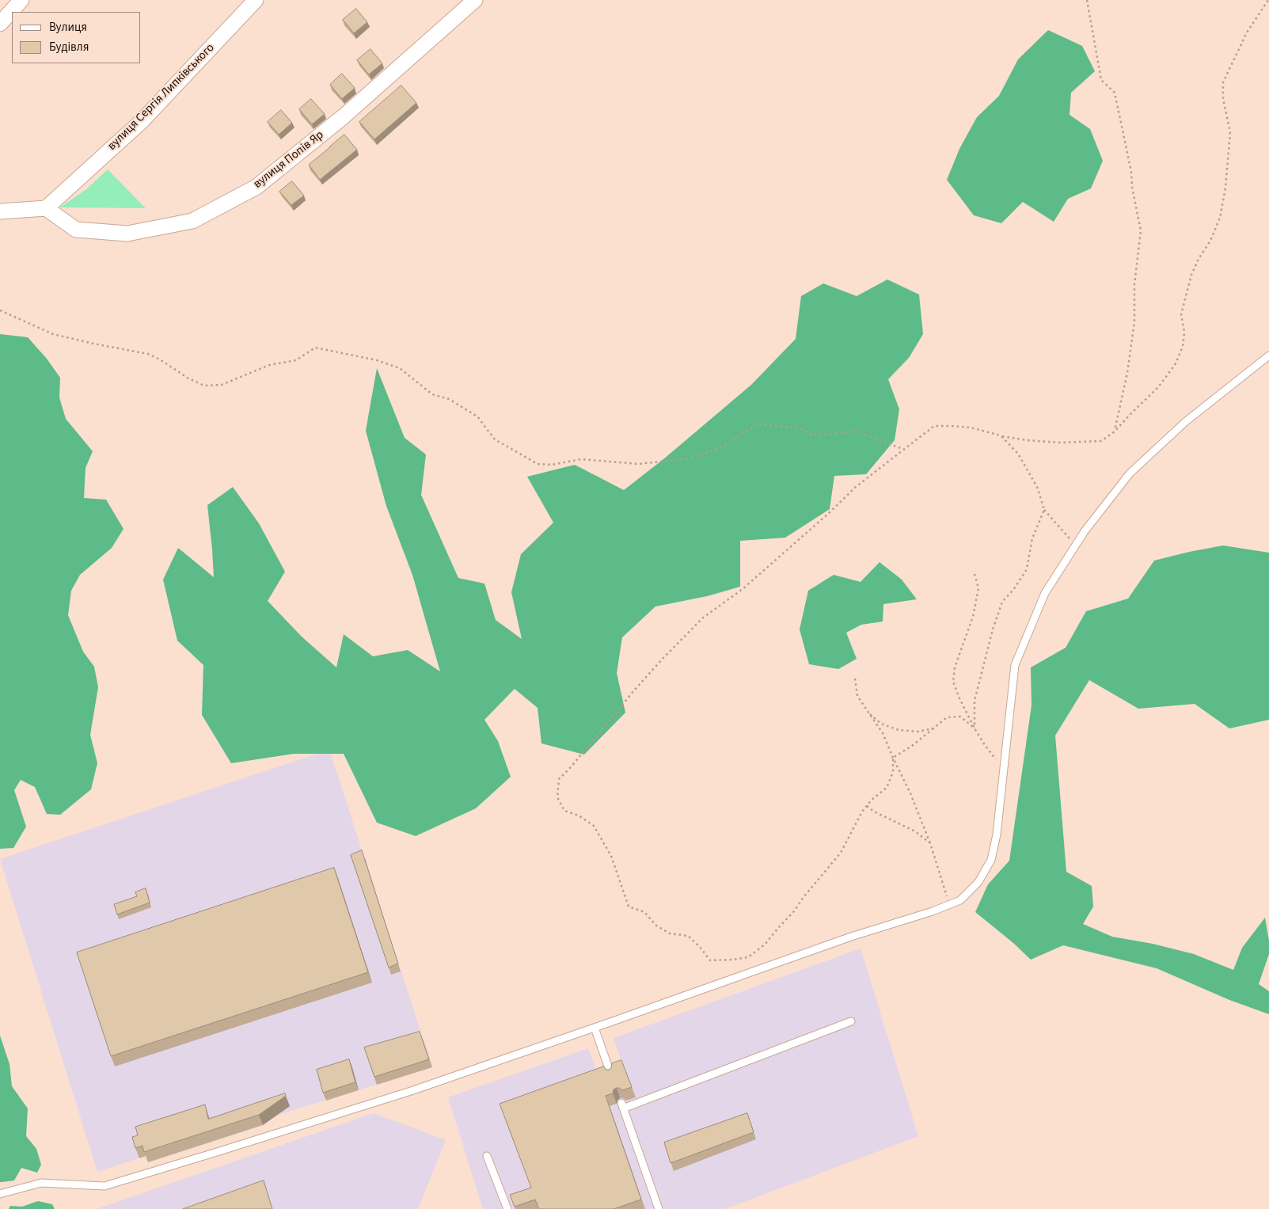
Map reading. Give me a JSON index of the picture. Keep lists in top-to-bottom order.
{
  "streets": {
    "street": ["вулиця Сергія Липківського", "вулиця Попів Яр"]
  },
  "crossings": [
    ["вулиця Сергія Липківського", "вулиця Попів Яр"]
  ],
  "legend": ["Вулиця", "Будівля"]
}
